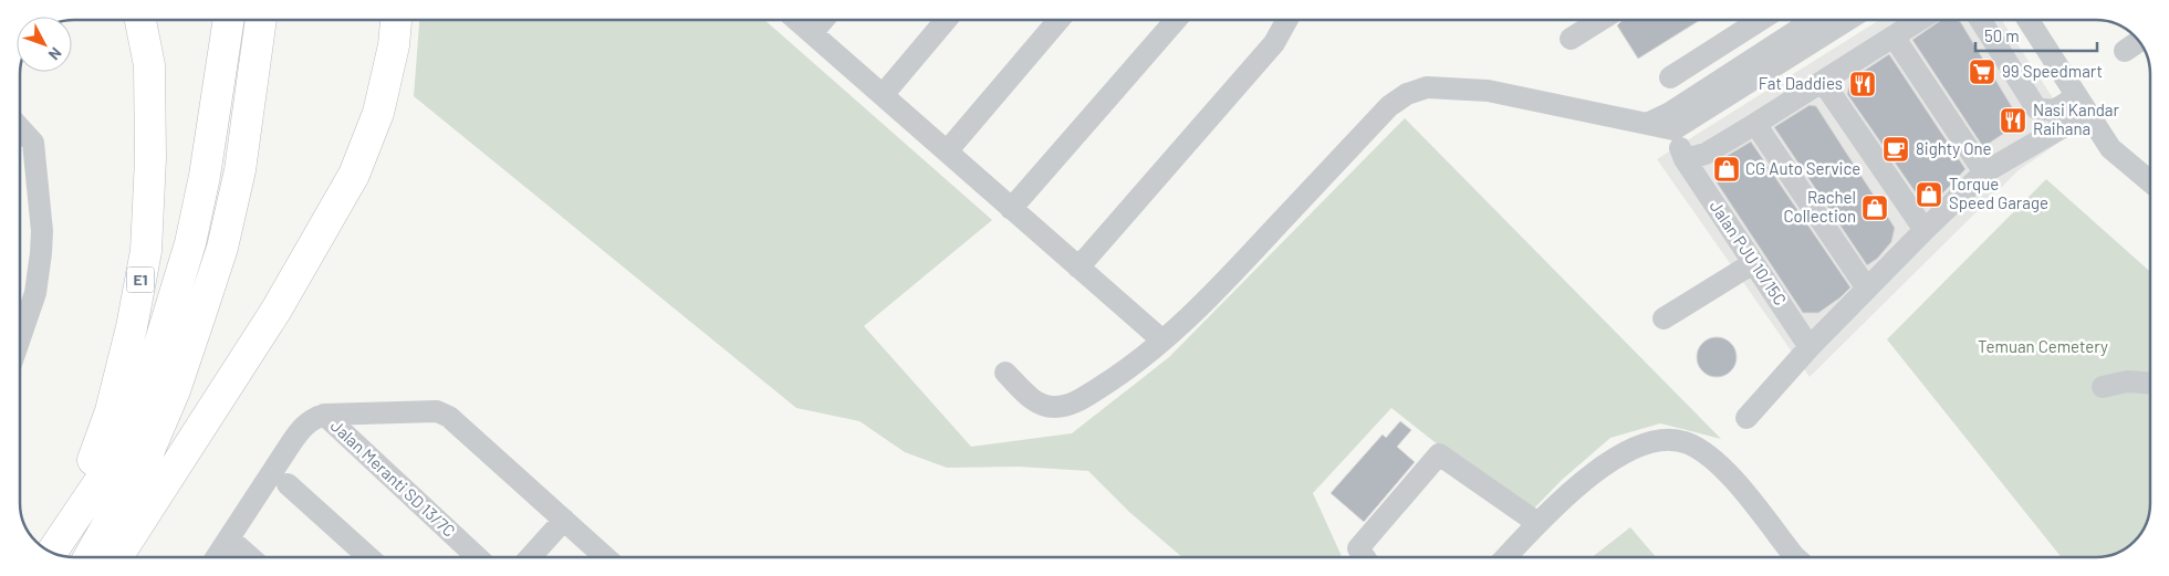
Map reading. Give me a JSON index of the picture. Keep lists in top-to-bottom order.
{
  "streets": {
    "highway": ["E1"],
    "street": ["Jalan PJU 10/15C", "Jalan Meranti SD 13/7C"]
  },
  "parks": ["Temuan Cemetery"],
  "places": {
    "supermarket": ["99 Speedmart"],
    "restaurant": ["Fat Daddies", "Nasi Kandar Raihana"],
    "cafe": ["8ighty One"],
    "shop": ["CG Auto Service", "Torque Speed Garage", "Rachel Collection"]
  },
  "scale_bar": "50 m",
  "north": "bottom right"
}
